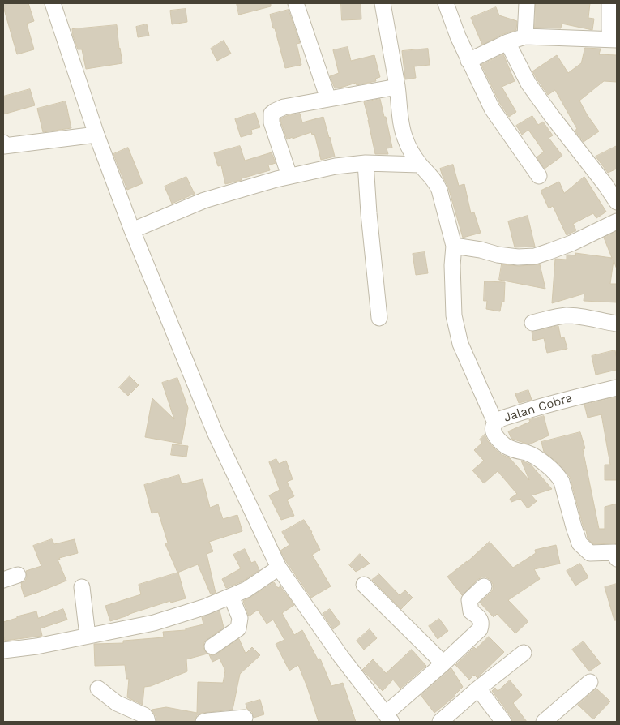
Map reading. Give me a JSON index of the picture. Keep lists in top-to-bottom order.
{
  "streets": {
    "street": ["Jalan Cobra"]
  }
}
